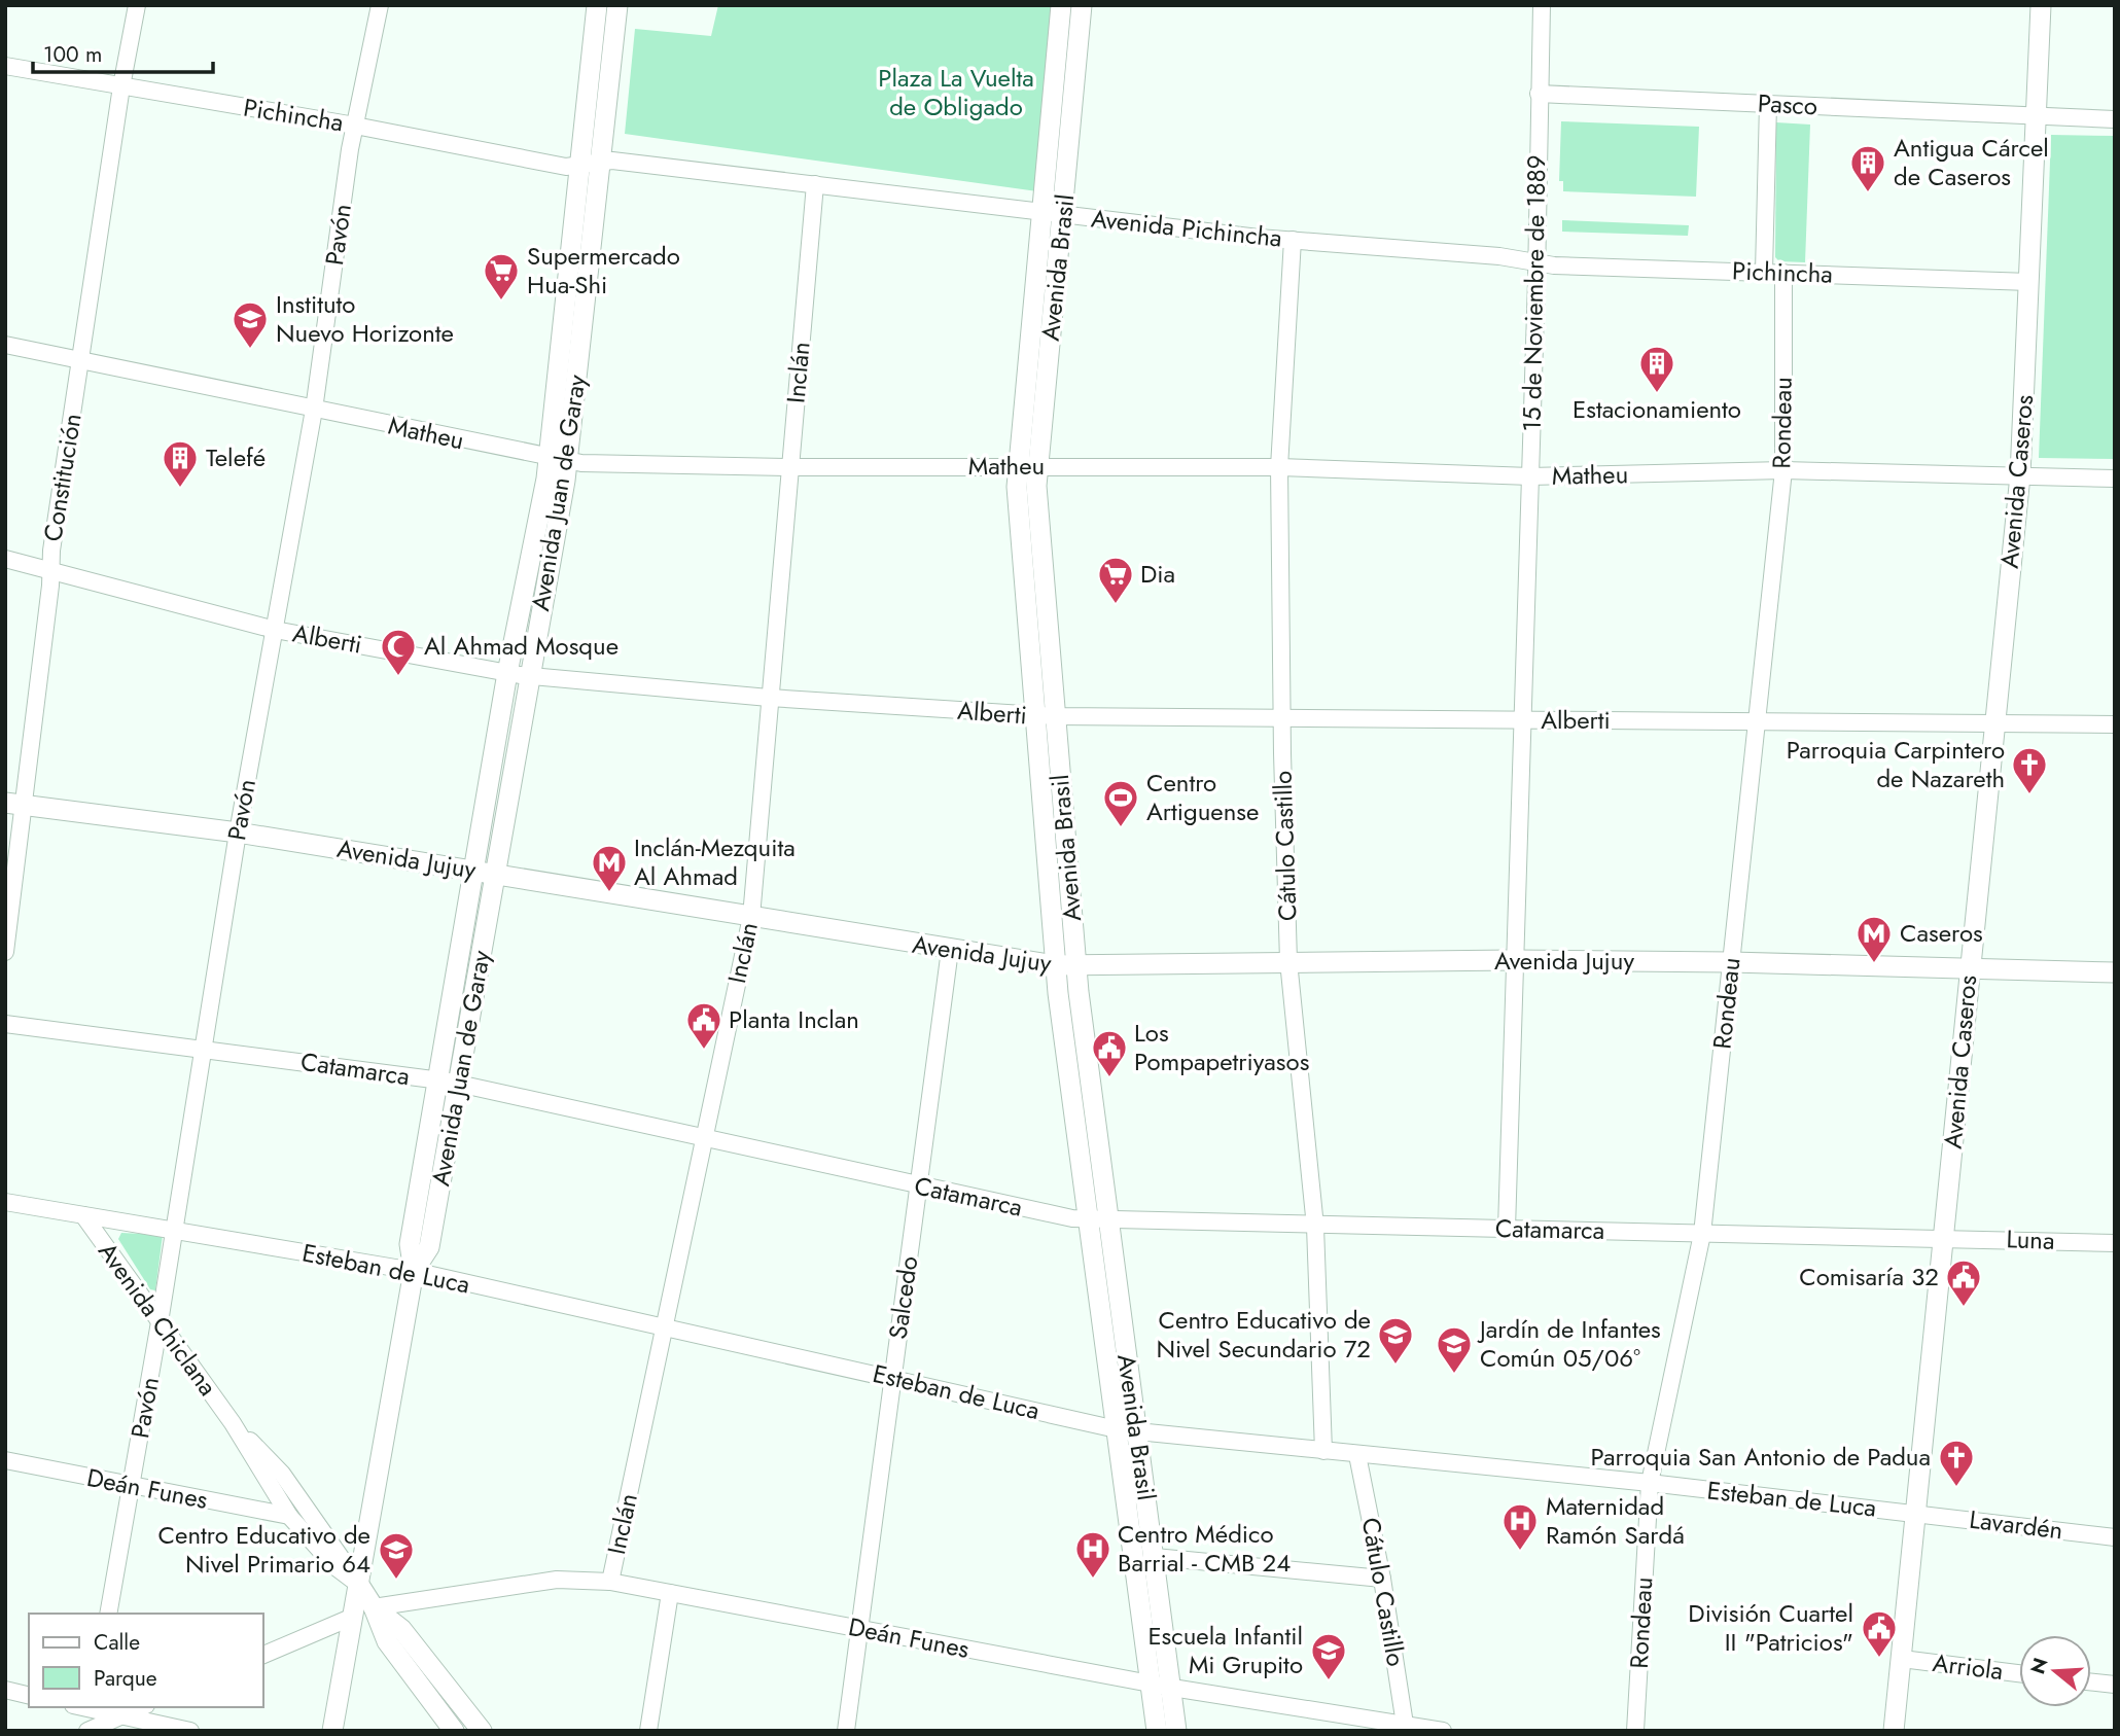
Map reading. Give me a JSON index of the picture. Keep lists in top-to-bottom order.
{
  "streets": {
    "main road": [
      "Avenida Brasil",
      "Avenida Caseros",
      "Avenida Juan de Garay",
      "Avenida Jujuy",
      "Avenida Chiclana"
    ],
    "street": [
      "Pasco",
      "Pichincha",
      "Avenida Pichincha",
      "Pavón",
      "15 de Noviembre de 1889",
      "Inclán",
      "Rondeau",
      "Matheu",
      "Constitución",
      "Alberti",
      "Cátulo Castillo",
      "Catamarca",
      "Luna",
      "Esteban de Luca",
      "Salcedo",
      "Deán Funes",
      "Lavardén",
      "Arriola"
    ]
  },
  "crossings": [
    ["Pasco", "15 de Noviembre de 1889"],
    ["Pasco", "Avenida Caseros"],
    ["Pichincha", "Avenida Pichincha"],
    ["Pichincha", "Pavón"],
    ["Pichincha", "15 de Noviembre de 1889"],
    ["Pichincha", "Rondeau"],
    ["Pichincha", "Constitución"],
    ["Pichincha", "Avenida Caseros"],
    ["Pichincha", "Avenida Juan de Garay"],
    ["Avenida Pichincha", "Avenida Brasil"],
    ["Avenida Pichincha", "15 de Noviembre de 1889"],
    ["Avenida Pichincha", "Inclán"],
    ["Avenida Pichincha", "Avenida Juan de Garay"],
    ["Avenida Pichincha", "Cátulo Castillo"],
    ["Pavón", "Matheu"],
    ["Pavón", "Alberti"],
    ["Pavón", "Avenida Jujuy"],
    ["Pavón", "Catamarca"],
    ["Pavón", "Esteban de Luca"],
    ["Pavón", "Avenida Chiclana"],
    ["Pavón", "Deán Funes"],
    ["Avenida Brasil", "Matheu"],
    ["Avenida Brasil", "Alberti"],
    ["Avenida Brasil", "Avenida Jujuy"],
    ["Avenida Brasil", "Catamarca"],
    ["Avenida Brasil", "Esteban de Luca"],
    ["Avenida Brasil", "Deán Funes"],
    ["15 de Noviembre de 1889", "Matheu"],
    ["15 de Noviembre de 1889", "Alberti"],
    ["15 de Noviembre de 1889", "Avenida Jujuy"],
    ["15 de Noviembre de 1889", "Catamarca"],
    ["Inclán", "Matheu"],
    ["Inclán", "Alberti"],
    ["Inclán", "Avenida Jujuy"],
    ["Inclán", "Catamarca"],
    ["Inclán", "Esteban de Luca"],
    ["Inclán", "Deán Funes"],
    ["Rondeau", "Matheu"],
    ["Rondeau", "Alberti"],
    ["Rondeau", "Avenida Jujuy"],
    ["Rondeau", "Catamarca"],
    ["Rondeau", "Esteban de Luca"],
    ["Matheu", "Constitución"],
    ["Matheu", "Avenida Caseros"],
    ["Matheu", "Avenida Juan de Garay"],
    ["Matheu", "Cátulo Castillo"],
    ["Constitución", "Alberti"],
    ["Constitución", "Avenida Jujuy"],
    ["Avenida Caseros", "Alberti"],
    ["Avenida Caseros", "Avenida Jujuy"],
    ["Avenida Caseros", "Catamarca"],
    ["Avenida Caseros", "Luna"],
    ["Avenida Caseros", "Esteban de Luca"],
    ["Avenida Caseros", "Lavardén"],
    ["Avenida Caseros", "Arriola"],
    ["Avenida Juan de Garay", "Alberti"],
    ["Avenida Juan de Garay", "Avenida Jujuy"],
    ["Avenida Juan de Garay", "Catamarca"],
    ["Avenida Juan de Garay", "Esteban de Luca"],
    ["Avenida Juan de Garay", "Avenida Chiclana"],
    ["Alberti", "Cátulo Castillo"],
    ["Cátulo Castillo", "Avenida Jujuy"],
    ["Cátulo Castillo", "Catamarca"],
    ["Cátulo Castillo", "Esteban de Luca"],
    ["Cátulo Castillo", "Deán Funes"],
    ["Avenida Jujuy", "Salcedo"],
    ["Catamarca", "Luna"],
    ["Catamarca", "Salcedo"],
    ["Esteban de Luca", "Salcedo"],
    ["Esteban de Luca", "Avenida Chiclana"],
    ["Esteban de Luca", "Lavardén"],
    ["Salcedo", "Deán Funes"],
    ["Avenida Chiclana", "Deán Funes"]
  ],
  "parks": ["Plaza La Vuelta de Obligado"],
  "places": {
    "building": ["Antigua Cárcel de Caseros", "Estacionamiento", "Telefé"],
    "supermarket": ["Supermercado Hua-Shi", "Dia"],
    "school or university": [
      "Instituto Nuevo Horizonte",
      "Centro Educativo de Nivel Secundario 72",
      "Jardín de Infantes Común 05/06°",
      "Centro Educativo de Nivel Primario 64",
      "Escuela Infantil Mi Grupito"
    ],
    "mosque": ["Al Ahmad Mosque"],
    "church": ["Parroquia Carpintero de Nazareth", "Parroquia San Antonio de Padua"],
    "sports": ["Centro Artiguense"],
    "metro station": ["Inclán-Mezquita Al Ahmad", "Caseros"],
    "public building": [
      "Planta Inclan",
      "Los Pompapetriyasos",
      "Comisaría 32",
      "División Cuartel II \"Patricios\""
    ],
    "hospital": ["Maternidad Ramón Sardá", "Centro Médico Barrial - CMB 24"]
  },
  "legend": ["Calle", "Parque"],
  "scale_bar": "100 m",
  "north": "left"
}
